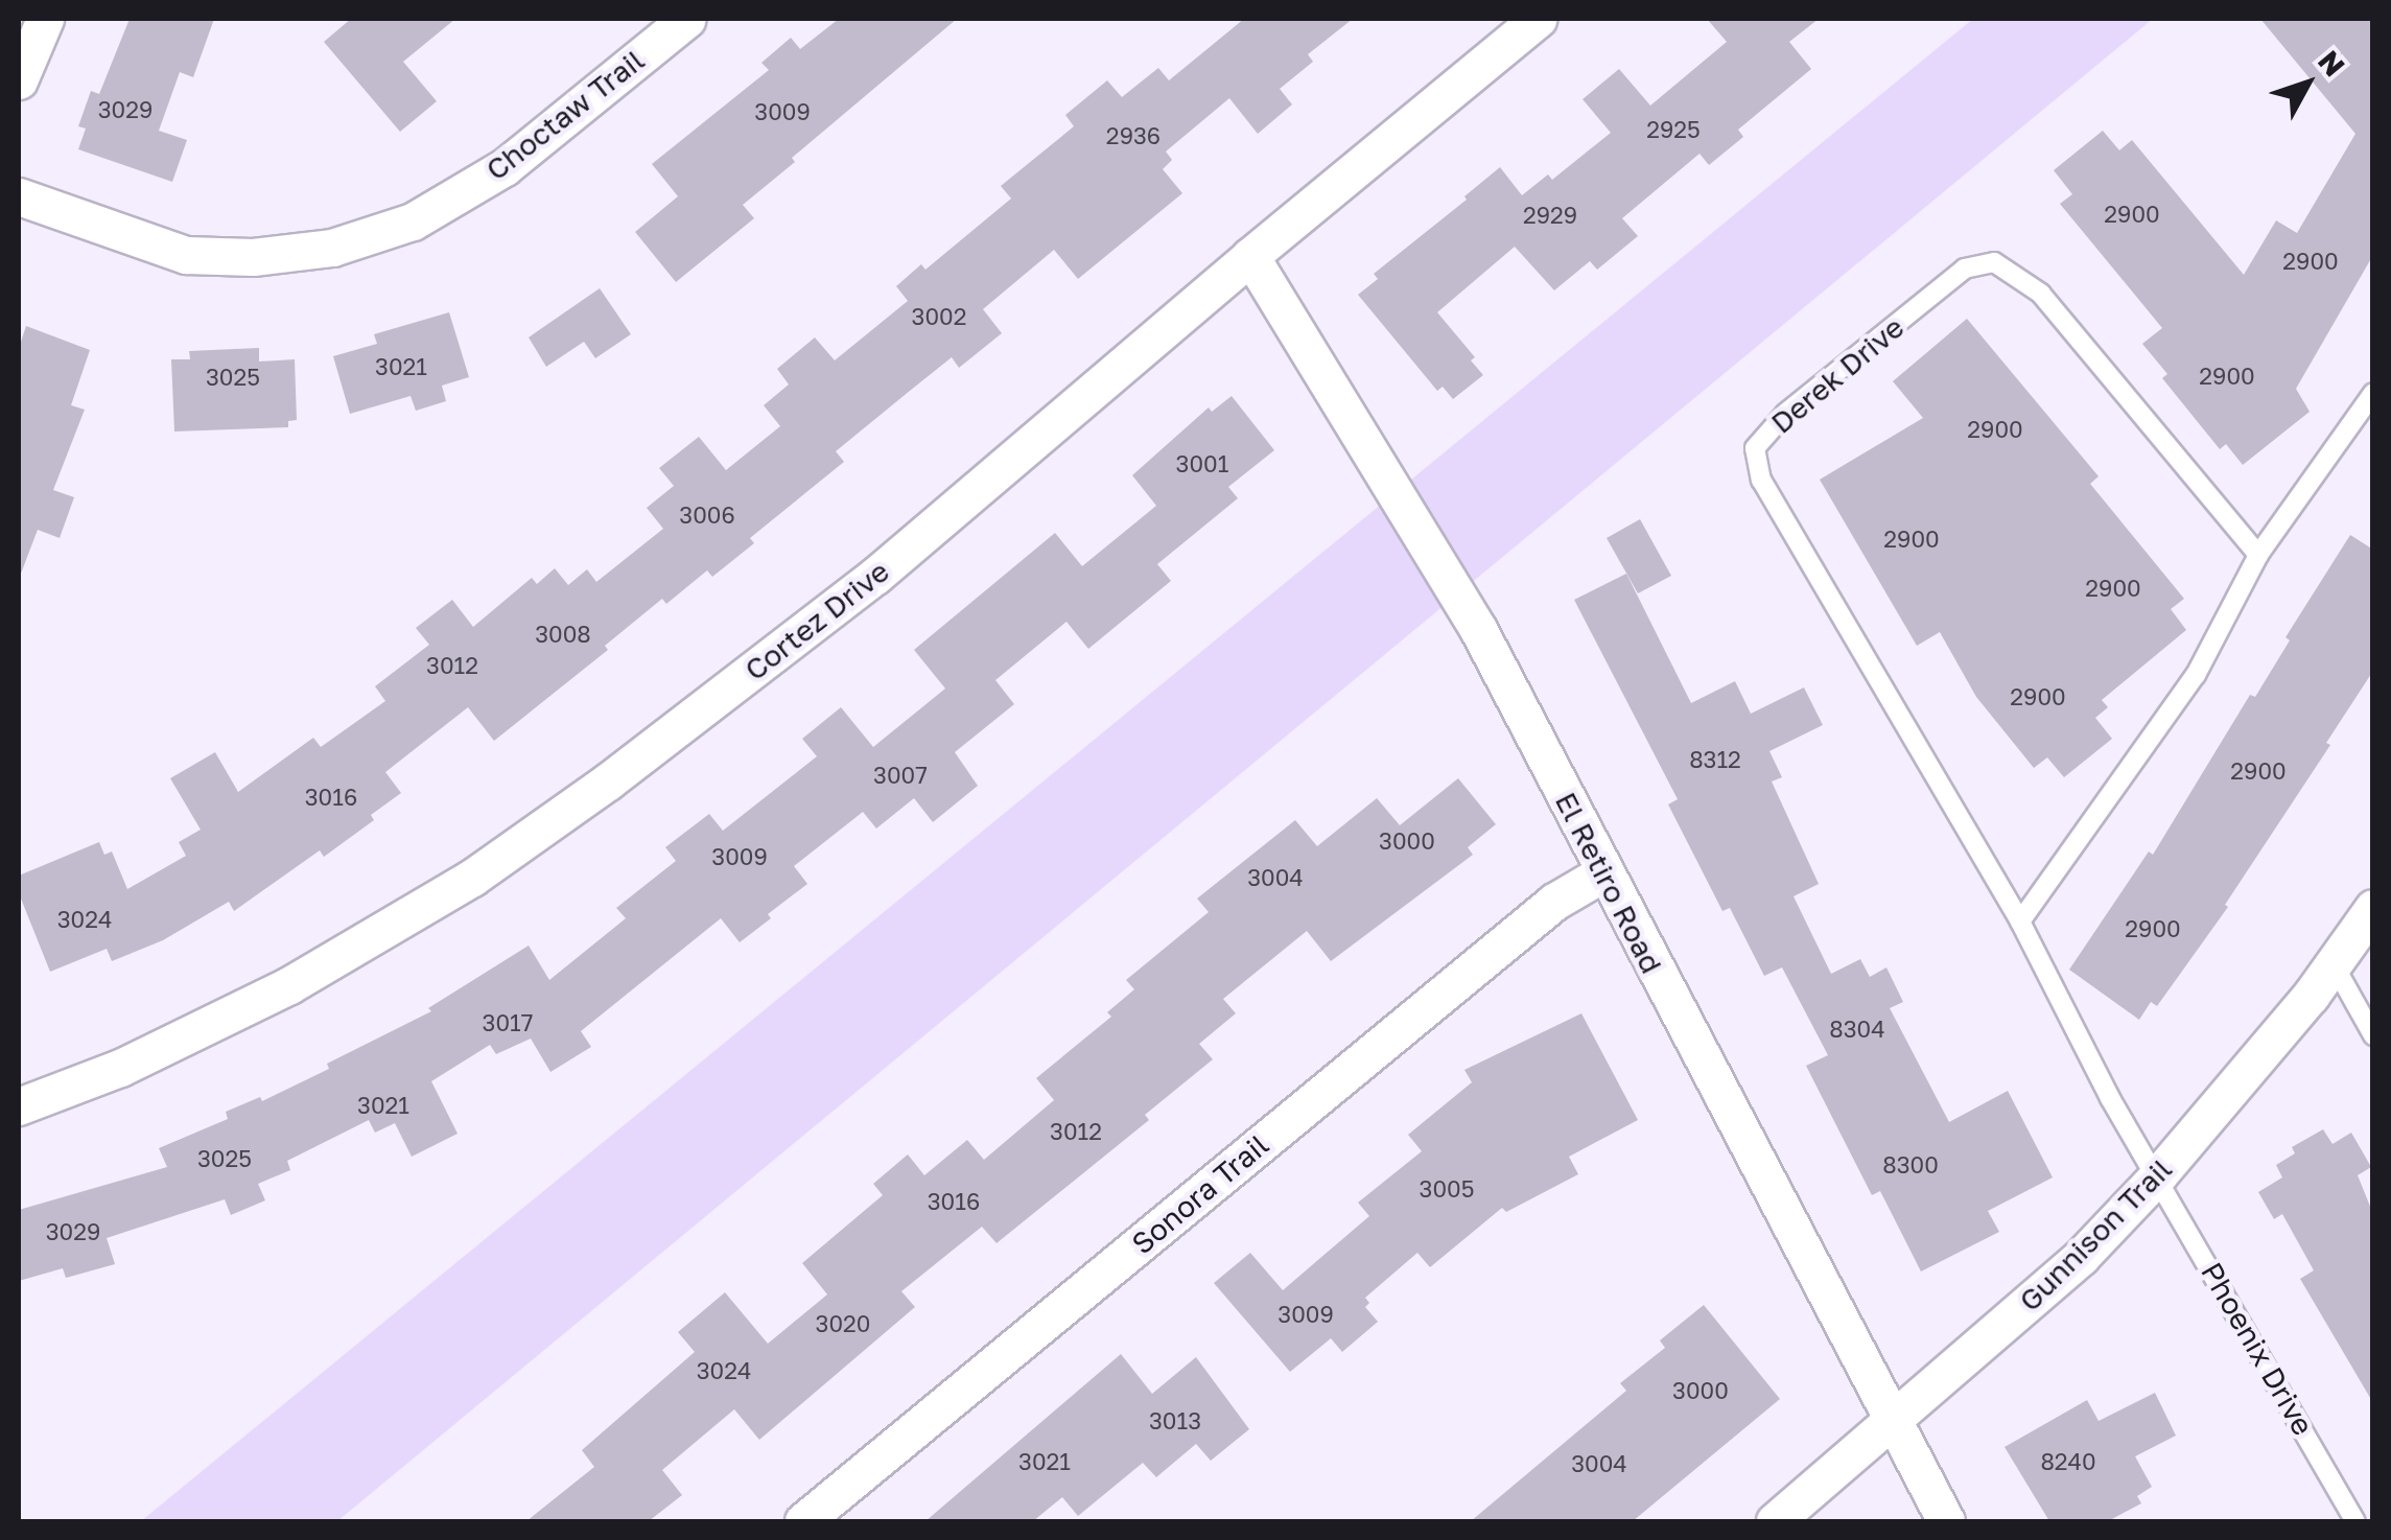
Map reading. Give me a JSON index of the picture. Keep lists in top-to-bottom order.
{
  "streets": {
    "street": [
      "Choctaw Trail",
      "Cortez Drive",
      "El Retiro Road",
      "Sonora Trail",
      "Gunnison Trail"
    ],
    "lane": ["Derek Drive", "Phoenix Drive"]
  },
  "crossings": [
    ["Derek Drive", "Gunnison Trail"],
    ["Derek Drive", "Phoenix Drive"],
    ["Cortez Drive", "El Retiro Road"],
    ["El Retiro Road", "Sonora Trail"],
    ["El Retiro Road", "Gunnison Trail"],
    ["Gunnison Trail", "Phoenix Drive"]
  ],
  "house_numbers": [
    "3029",
    "3009",
    "2925",
    "2936",
    "2900",
    "2929",
    "2900",
    "3002",
    "3021",
    "2900",
    "3025",
    "2900",
    "3001",
    "3006",
    "2900",
    "2900",
    "3008",
    "3012",
    "2900",
    "8312",
    "2900",
    "3007",
    "3016",
    "3000",
    "3009",
    "3004",
    "3024",
    "2900",
    "3017",
    "8304",
    "3021",
    "3012",
    "3025",
    "8300",
    "3005",
    "3016",
    "3029",
    "3009",
    "3020",
    "3024",
    "3000",
    "3013",
    "3021",
    "8240",
    "3004"
  ],
  "north": "top right"
}
